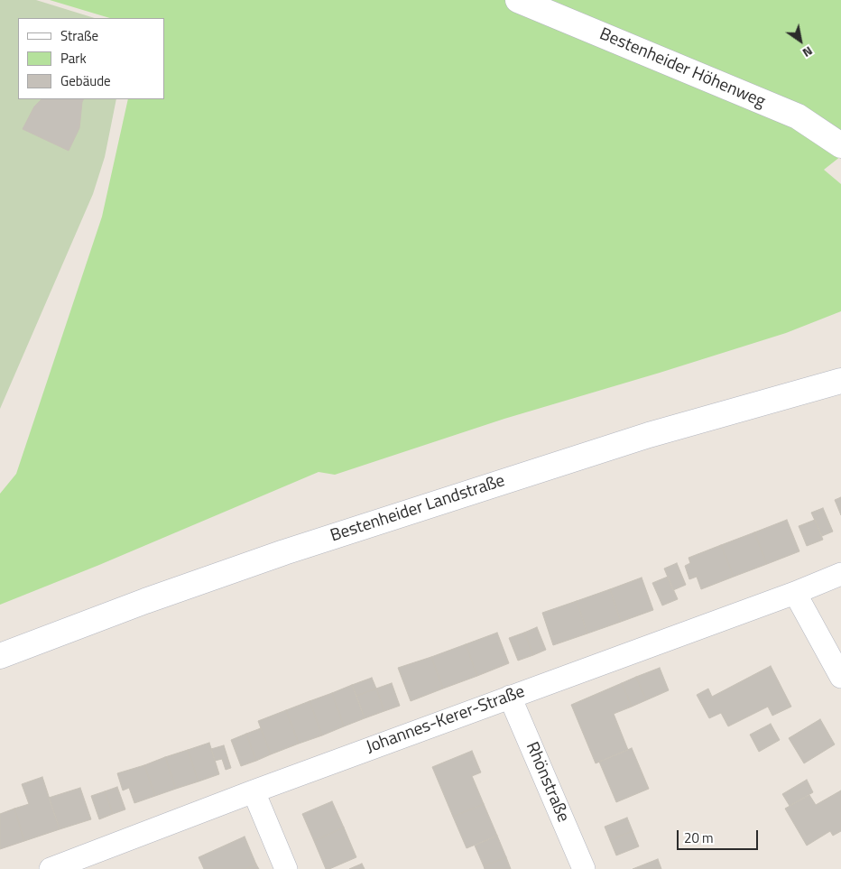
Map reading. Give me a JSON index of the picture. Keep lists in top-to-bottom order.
{
  "streets": {
    "main road": ["Bestenheider Höhenweg", "Bestenheider Landstraße"],
    "street": ["Johannes-Kerer-Straße", "Rhönstraße"]
  },
  "crossings": [
    ["Johannes-Kerer-Straße", "Rhönstraße"]
  ],
  "legend": ["Straße", "Park", "Gebäude"],
  "scale_bar": "20 m",
  "north": "bottom right"
}
